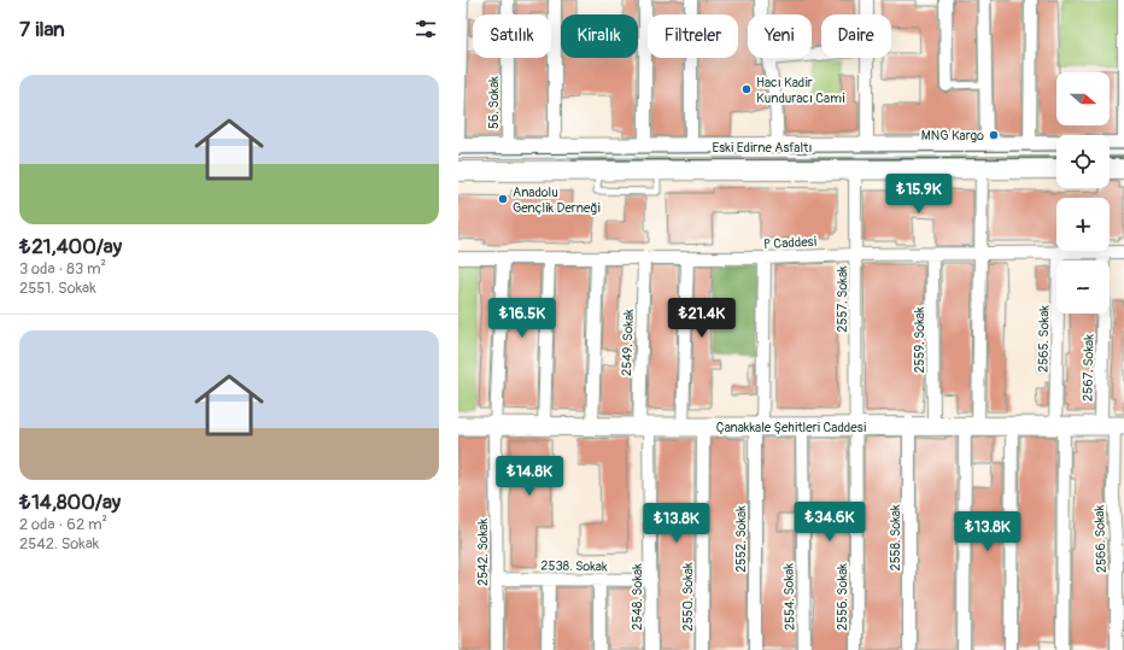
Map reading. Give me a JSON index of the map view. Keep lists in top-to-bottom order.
{
  "streets": {
    "main road": ["Eski Edirne Asfaltı", "Çanakkale Şehitleri Caddesi"],
    "street": [
      "56. Sokak",
      "P Caddesi",
      "2557. Sokak",
      "2565. Sokak",
      "2559. Sokak",
      "2549. Sokak",
      "2567. Sokak",
      "2558. Sokak",
      "2552. Sokak",
      "2566. Sokak",
      "2542. Sokak",
      "2538. Sokak",
      "2548. Sokak",
      "2550. Sokak",
      "2554. Sokak",
      "2556. Sokak"
    ]
  },
  "crossings": [
    ["56. Sokak", "Eski Edirne Asfaltı"],
    ["Eski Edirne Asfaltı", "2557. Sokak"],
    ["P Caddesi", "2557. Sokak"],
    ["P Caddesi", "2565. Sokak"],
    ["P Caddesi", "2559. Sokak"],
    ["P Caddesi", "2549. Sokak"],
    ["P Caddesi", "2567. Sokak"],
    ["P Caddesi", "2552. Sokak"],
    ["P Caddesi", "2542. Sokak"],
    ["2557. Sokak", "Çanakkale Şehitleri Caddesi"],
    ["2557. Sokak", "2556. Sokak"],
    ["2565. Sokak", "Çanakkale Şehitleri Caddesi"],
    ["2559. Sokak", "Çanakkale Şehitleri Caddesi"],
    ["2549. Sokak", "Çanakkale Şehitleri Caddesi"],
    ["2549. Sokak", "2548. Sokak"],
    ["2567. Sokak", "Çanakkale Şehitleri Caddesi"],
    ["2567. Sokak", "2566. Sokak"],
    ["Çanakkale Şehitleri Caddesi", "2558. Sokak"],
    ["Çanakkale Şehitleri Caddesi", "2552. Sokak"],
    ["Çanakkale Şehitleri Caddesi", "2566. Sokak"],
    ["Çanakkale Şehitleri Caddesi", "2542. Sokak"],
    ["Çanakkale Şehitleri Caddesi", "2548. Sokak"],
    ["Çanakkale Şehitleri Caddesi", "2550. Sokak"],
    ["Çanakkale Şehitleri Caddesi", "2554. Sokak"],
    ["Çanakkale Şehitleri Caddesi", "2556. Sokak"],
    ["2542. Sokak", "2538. Sokak"],
    ["2538. Sokak", "2548. Sokak"]
  ],
  "places": ["Hacı Kadir Kunduracı Cami", "MNG Kargo", "Anadolu Gençlik Derneği"],
  "north": "right",
  "page": {
    "heading": "7 ilan",
    "chip": [
      "Satılık",
      "Kiralık",
      "Filtreler",
      "Yeni",
      "Daire"
    ],
    "list": [
      {
        "name": "₺21,400/ay",
        "note": "3 oda · 83 m² · 2551. Sokak"
      },
      {
        "name": "₺14,800/ay",
        "note": "2 oda · 62 m² · 2542. Sokak"
      }
    ],
    "map_buttons": ["+", "−"],
    "price": [
      "₺15.9K",
      "₺16.5K",
      "₺21.4K",
      "₺14.8K",
      "₺34.6K",
      "₺13.8K",
      "₺13.8K"
    ]
  }
}
